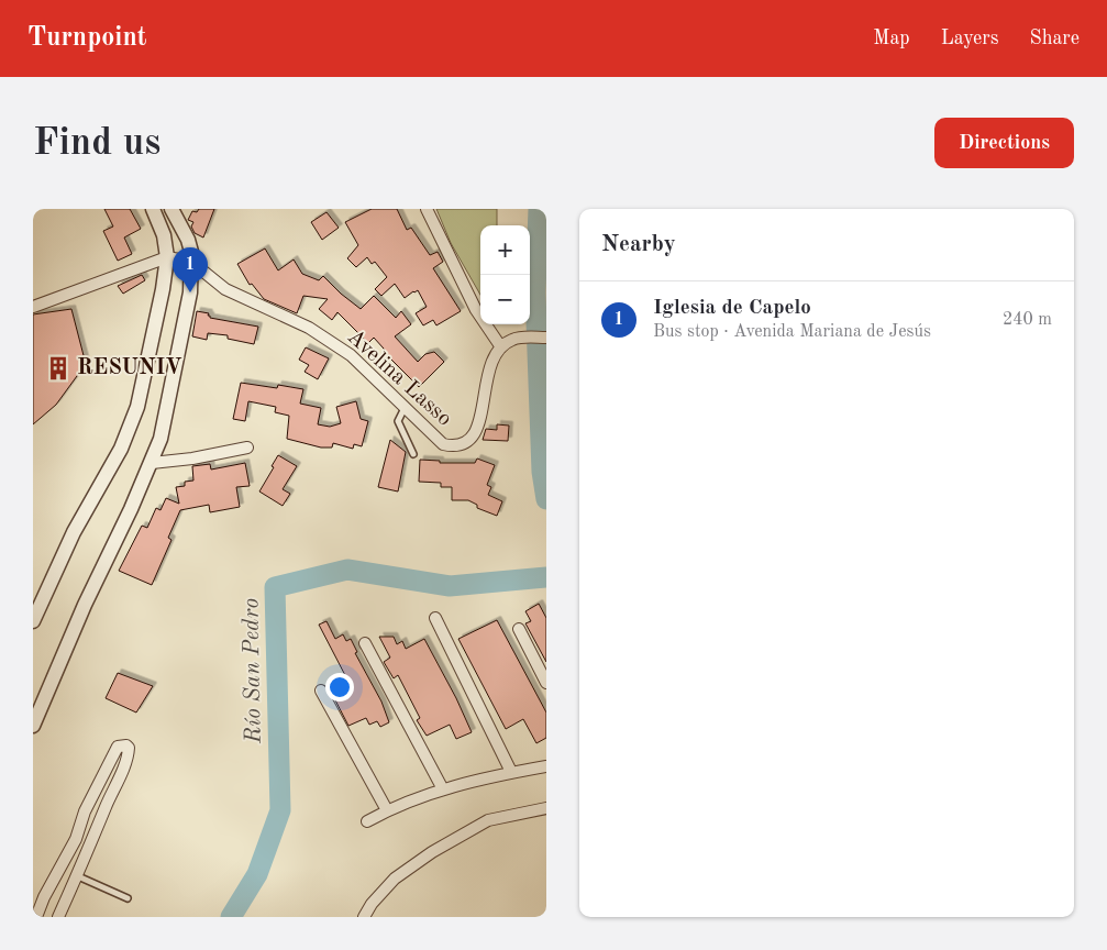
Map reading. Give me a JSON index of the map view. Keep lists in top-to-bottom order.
{
  "streets": {
    "street": ["Avelina Lasso"]
  },
  "water": ["Río San Pedro"],
  "places": {
    "building": ["RESUNIV"]
  },
  "page": {
    "header": "Turnpoint",
    "nav": ["Map", "Layers", "Share"],
    "buttons": "Directions",
    "title": "Find us",
    "heading": "Nearby",
    "map_buttons": ["+", "−"],
    "pins": "1",
    "list": [
      {
        "mark": "1",
        "name": "Iglesia de Capelo",
        "note": "Bus stop · Avenida Mariana de Jesús",
        "value": "240 m"
      }
    ]
  }
}
